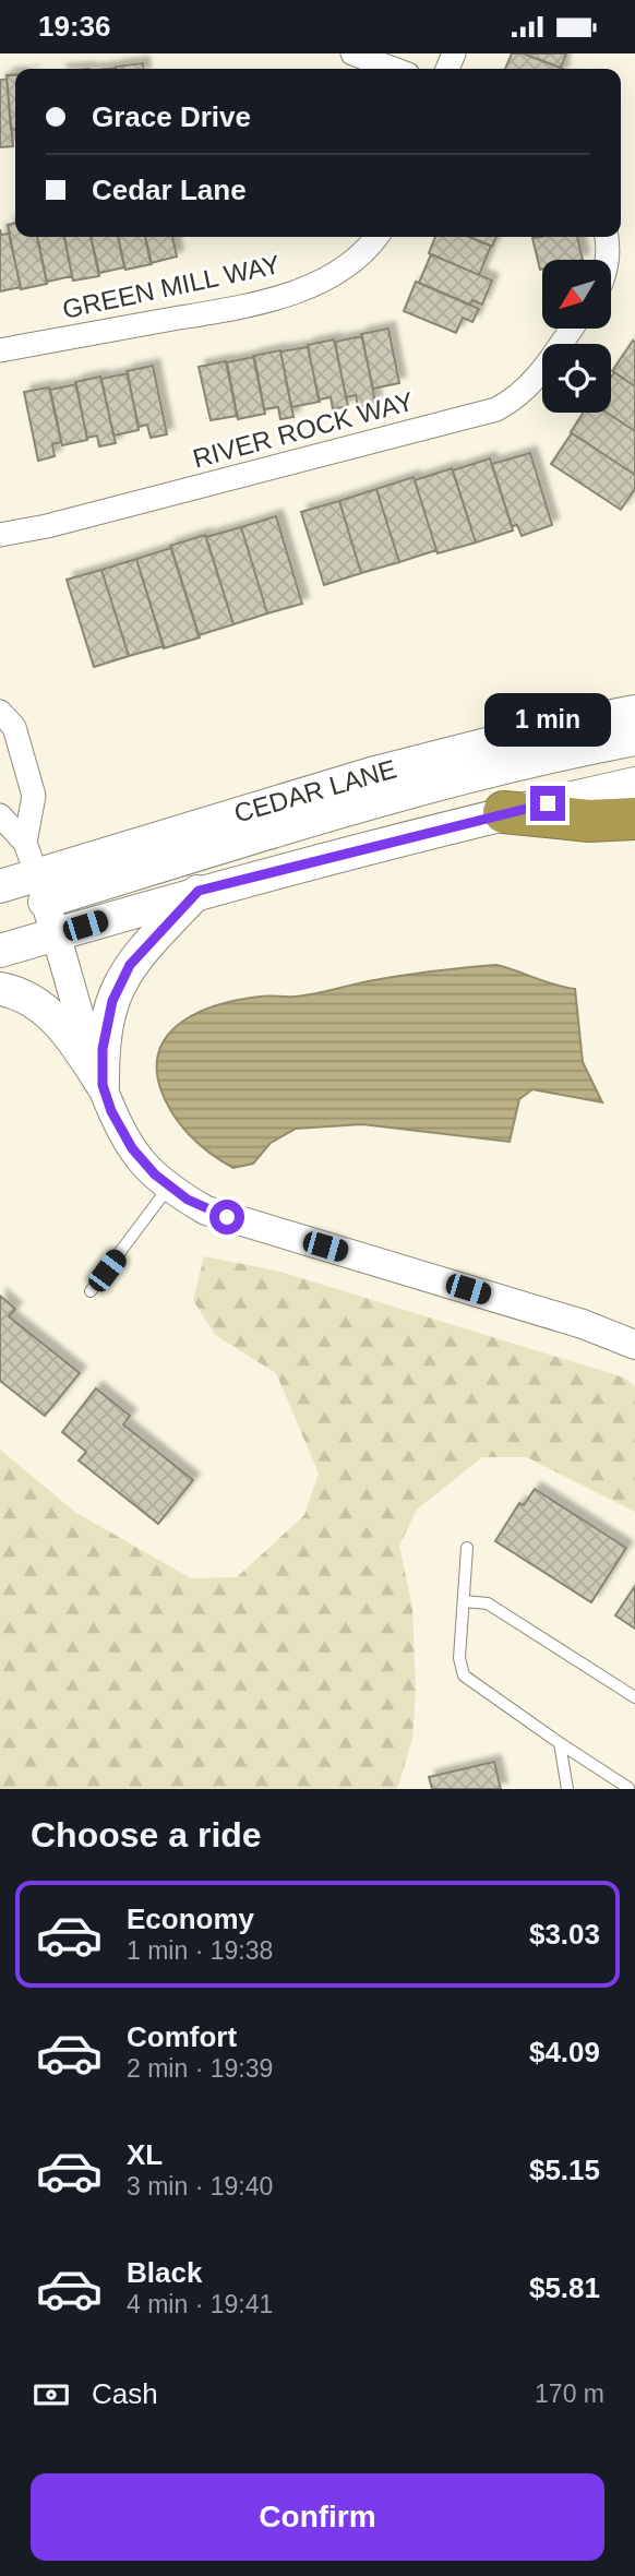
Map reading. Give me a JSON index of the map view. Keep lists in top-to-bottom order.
{
  "streets": {
    "main road": ["CEDAR LANE"],
    "street": ["GREEN MILL WAY", "RIVER ROCK WAY"]
  },
  "north": "bottom left",
  "page": {
    "status": "19:36",
    "banner": ["Grace Drive", "Cedar Lane"],
    "bubble": "1 min",
    "heading": "Choose a ride",
    "list": [
      {
        "name": "Economy",
        "note": "1 min · 19:38",
        "value": "$3.03"
      },
      {
        "name": "Comfort",
        "note": "2 min · 19:39",
        "value": "$4.09"
      },
      {
        "name": "XL",
        "note": "3 min · 19:40",
        "value": "$5.15"
      },
      {
        "name": "Black",
        "note": "4 min · 19:41",
        "value": "$5.81"
      }
    ],
    "pay": ["Cash", "170 m"],
    "buttons": "Confirm"
  }
}
